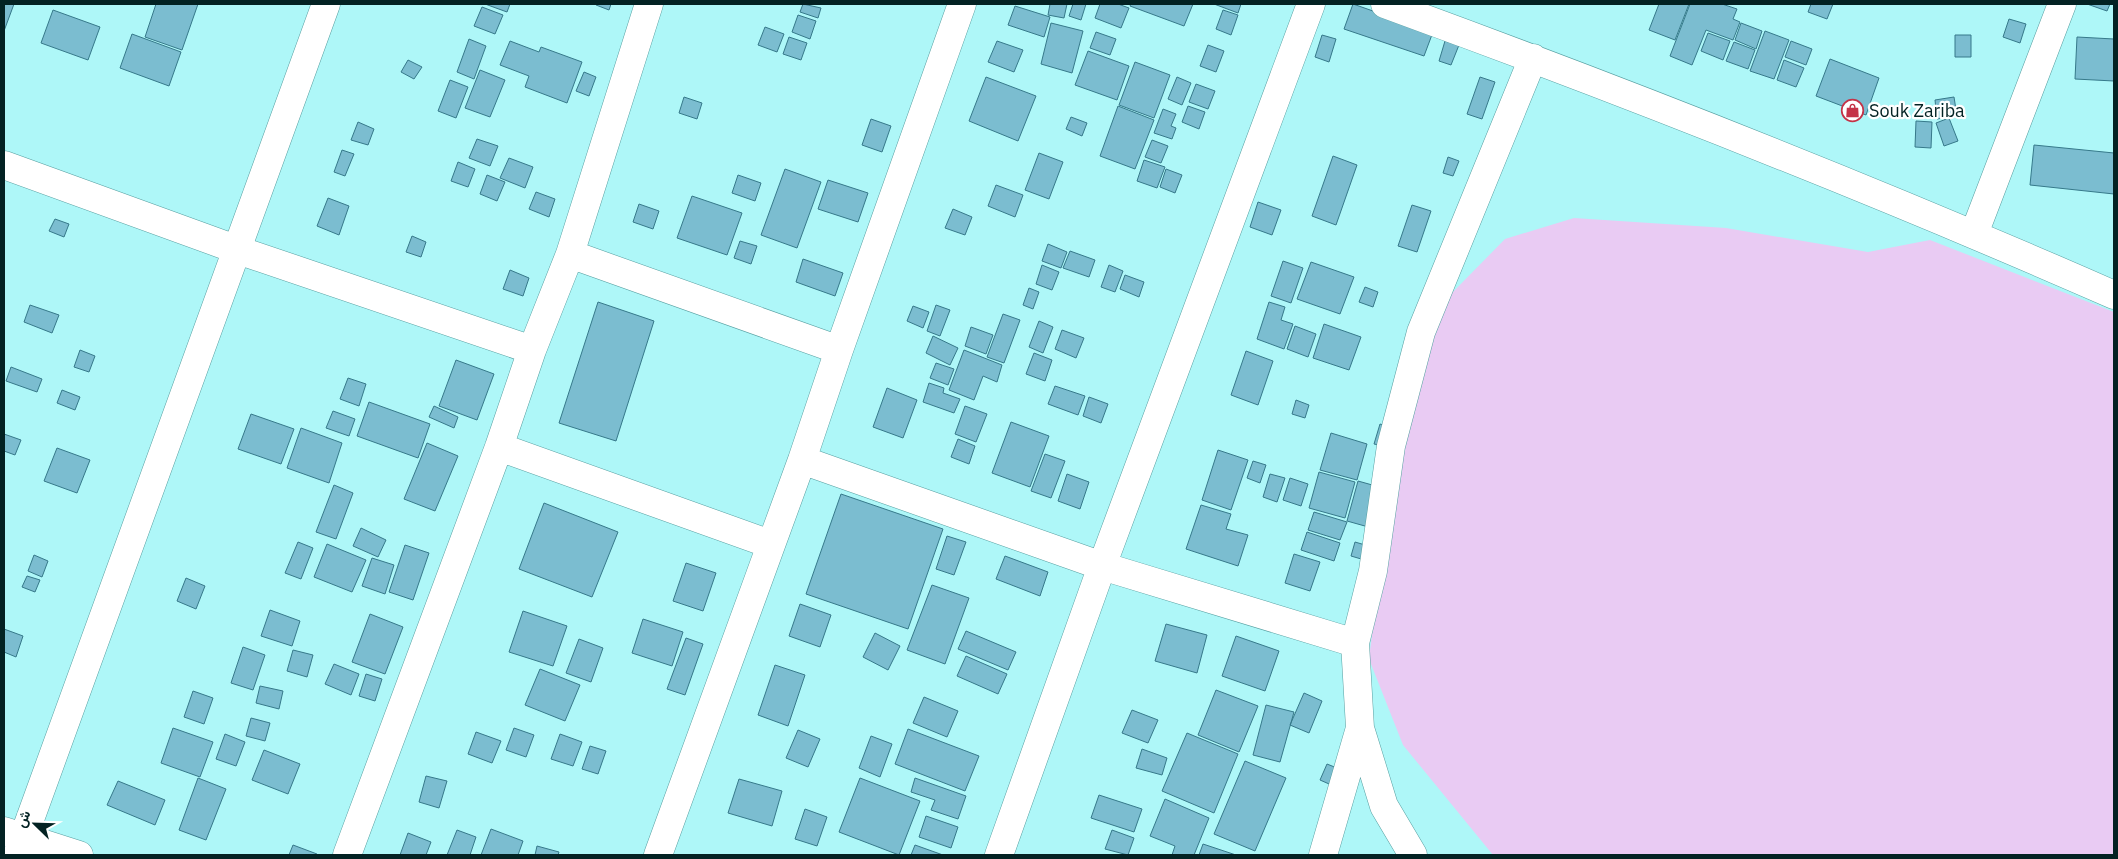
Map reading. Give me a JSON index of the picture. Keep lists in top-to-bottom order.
{
  "places": {
    "shop": ["Souk Zariba"]
  },
  "north": "top left"
}
